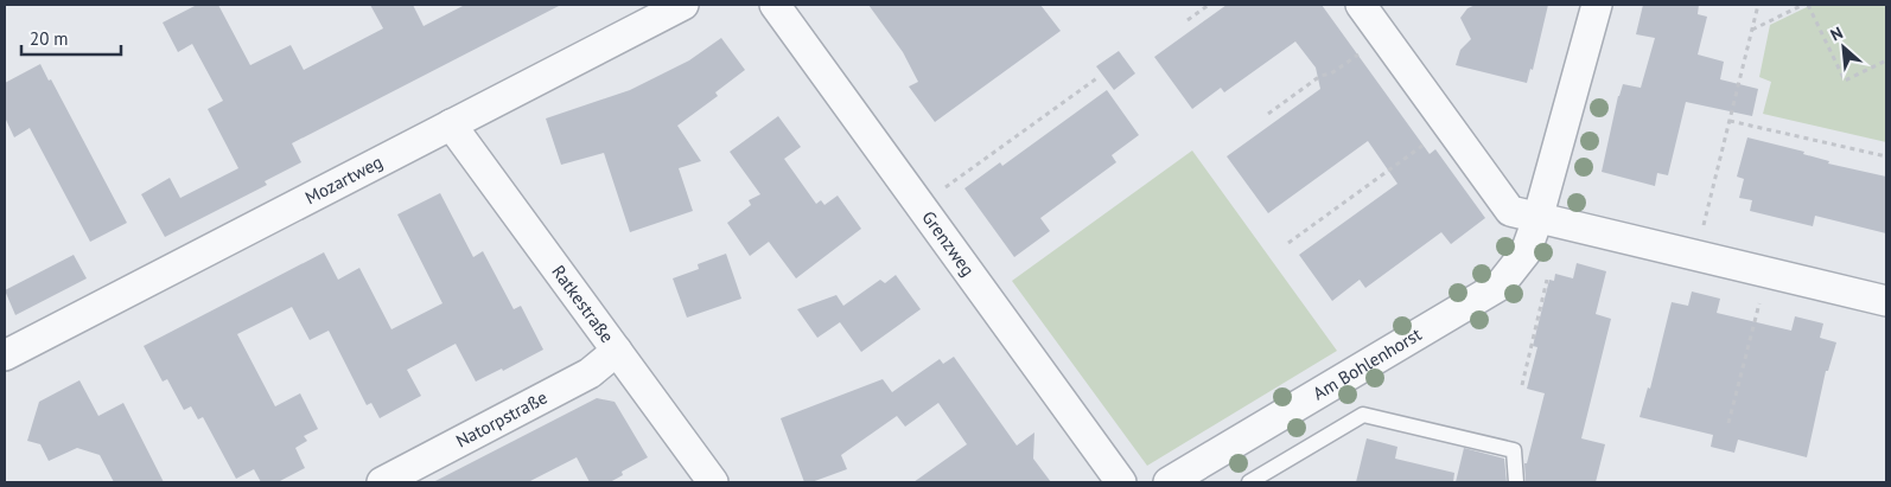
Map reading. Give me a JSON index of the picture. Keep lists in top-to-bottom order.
{
  "streets": {
    "street": [
      "Mozartweg",
      "Grenzweg",
      "Ratkestraße",
      "Am Bohlenhorst",
      "Natorpstraße"
    ]
  },
  "crossings": [
    ["Mozartweg", "Ratkestraße"],
    ["Ratkestraße", "Natorpstraße"]
  ],
  "scale_bar": "20 m",
  "north": "top left"
}
